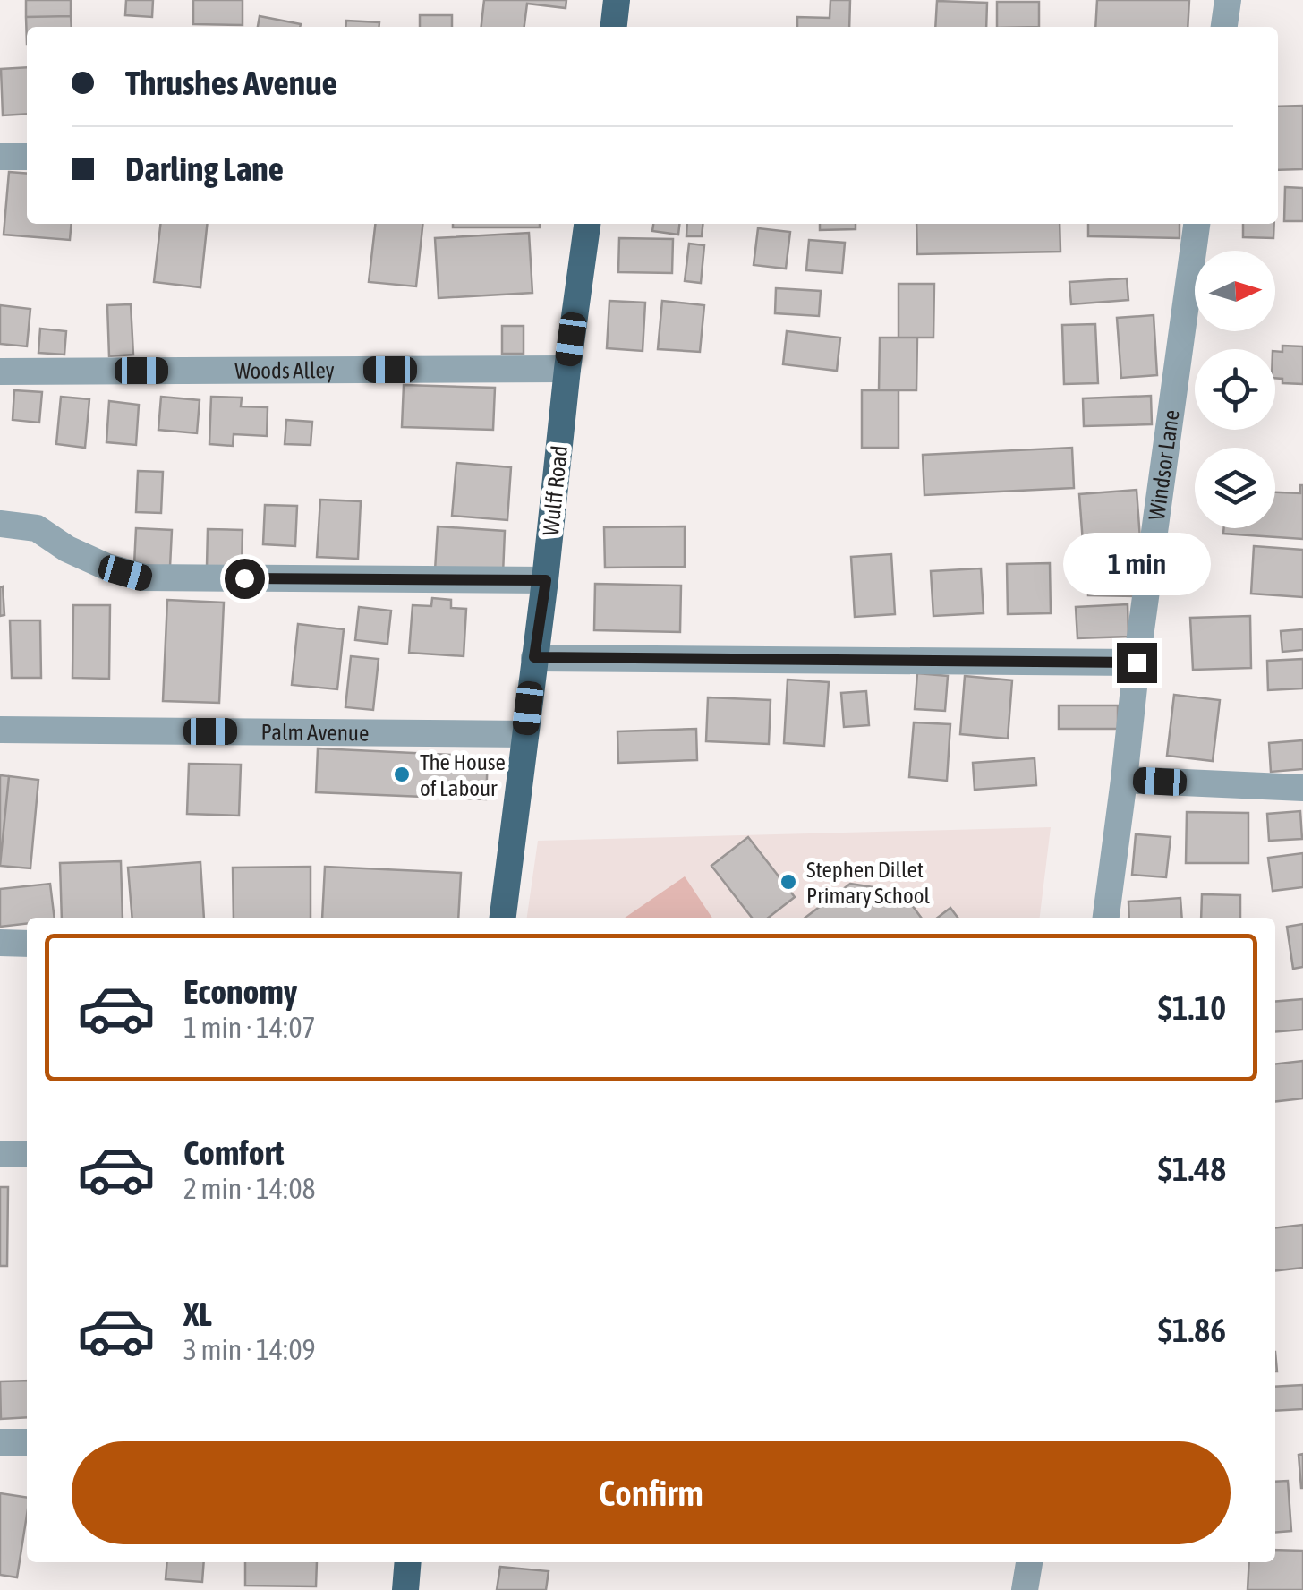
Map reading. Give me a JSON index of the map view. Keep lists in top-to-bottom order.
{
  "streets": {
    "main road": ["Wulff Road"],
    "street": ["Woods Alley", "Windsor Lane", "Palm Avenue"]
  },
  "crossings": [
    ["Woods Alley", "Wulff Road"],
    ["Wulff Road", "Palm Avenue"]
  ],
  "places": ["The House of Labour", "Stephen Dillet Primary School"],
  "north": "right",
  "page": {
    "banner": ["Thrushes Avenue", "Darling Lane"],
    "bubble": "1 min",
    "list": [
      {
        "name": "Economy",
        "note": "1 min · 14:07",
        "value": "$1.10"
      },
      {
        "name": "Comfort",
        "note": "2 min · 14:08",
        "value": "$1.48"
      },
      {
        "name": "XL",
        "note": "3 min · 14:09",
        "value": "$1.86"
      }
    ],
    "buttons": "Confirm"
  }
}
